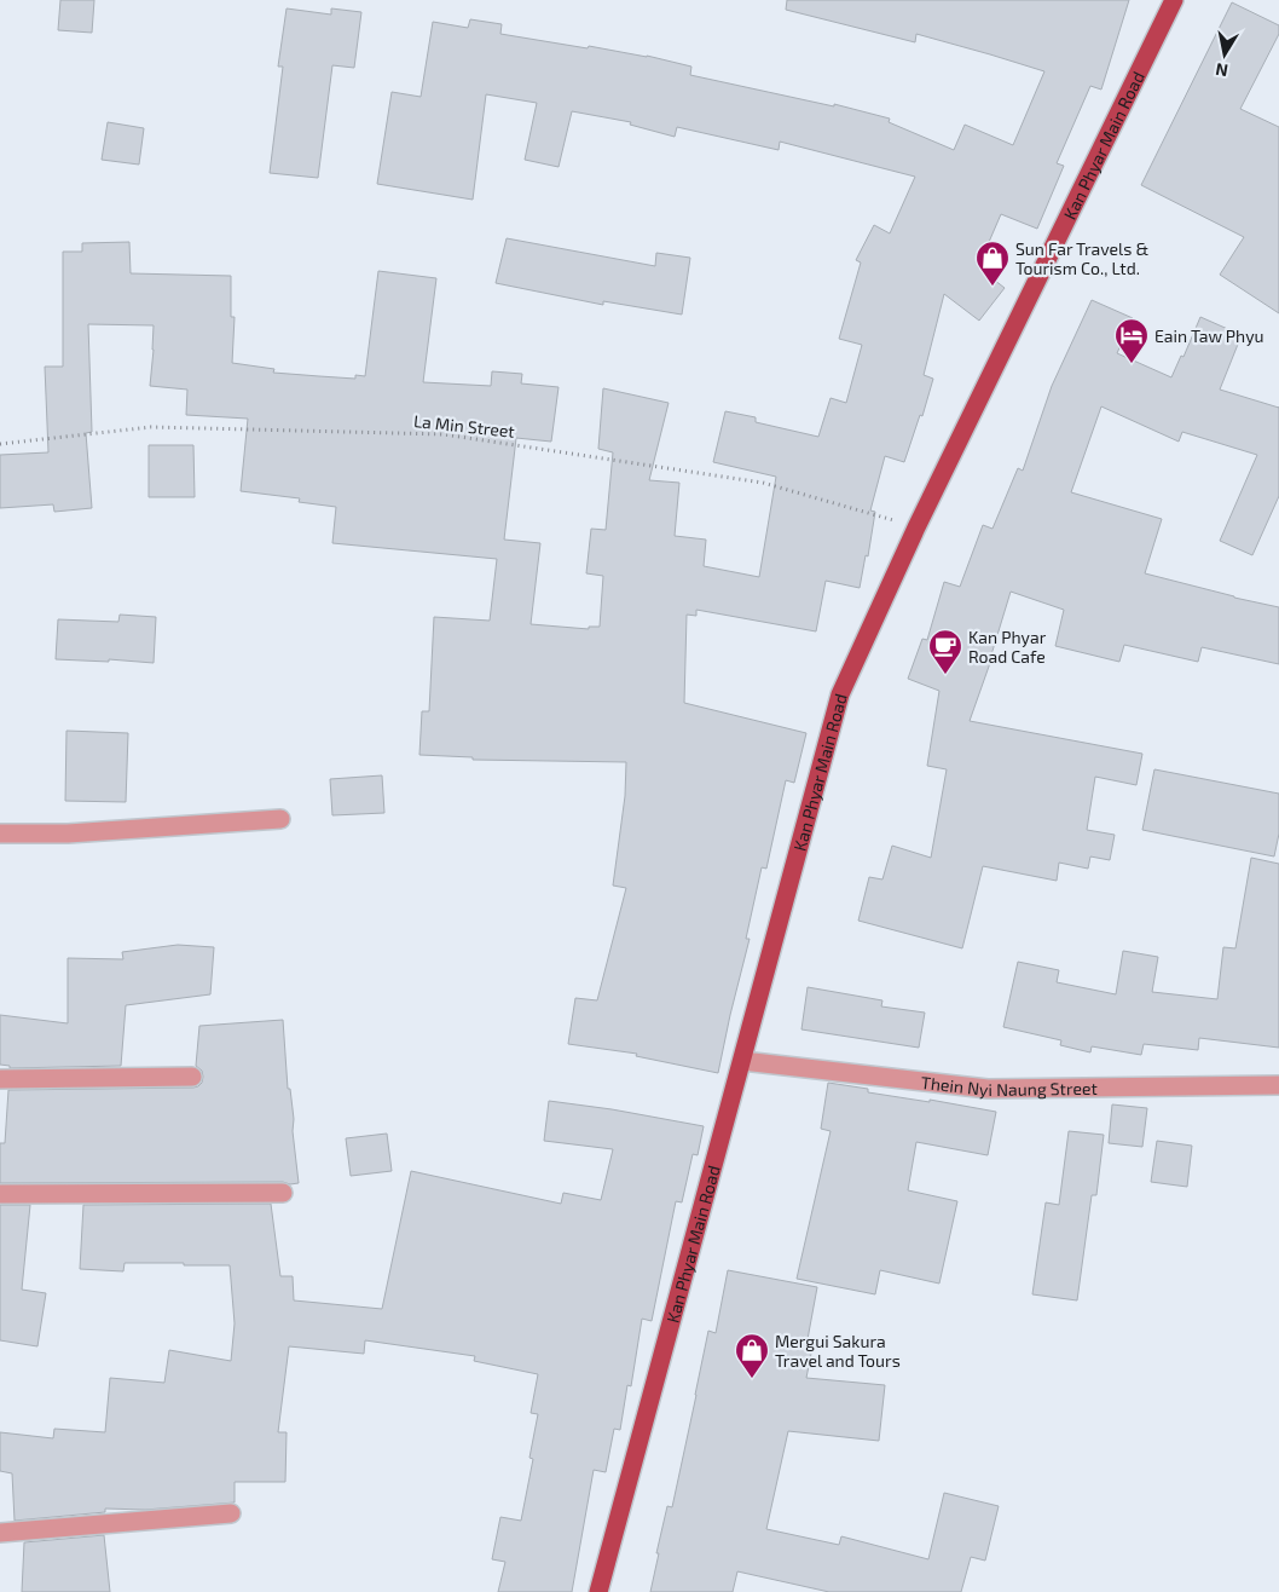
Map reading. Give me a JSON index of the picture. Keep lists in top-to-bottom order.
{
  "streets": {
    "main road": ["Kan Phyar Main Road"],
    "street": ["Thein Nyi Naung Street"],
    "path": ["La Min Street"]
  },
  "crossings": [
    ["Kan Phyar Main Road", "La Min Street"],
    ["Kan Phyar Main Road", "Thein Nyi Naung Street"]
  ],
  "places": {
    "shop": ["Sun Far Travels & Tourism Co., Ltd.", "Mergui Sakura Travel and Tours"],
    "hotel": ["Eain Taw Phyu"],
    "cafe": ["Kan Phyar Road Cafe"]
  },
  "north": "bottom"
}
